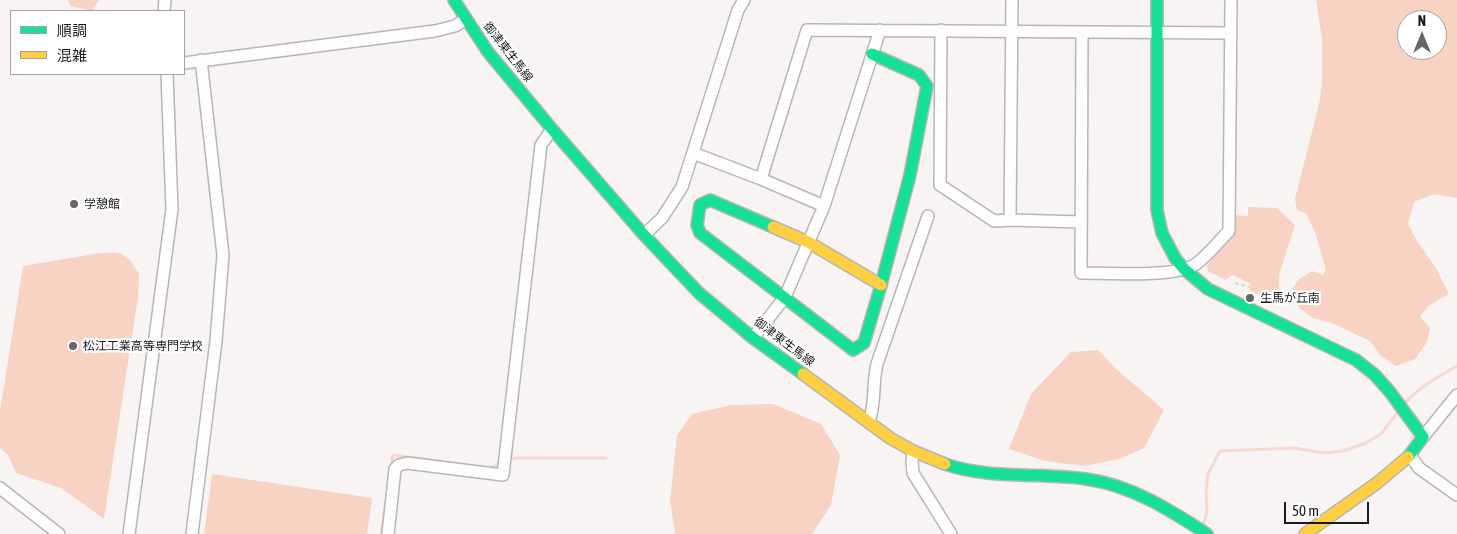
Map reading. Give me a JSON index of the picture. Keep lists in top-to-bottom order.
{
  "streets": {
    "street": ["御津東生馬線"]
  },
  "places": ["学憩館", "生馬が丘南", "松江工業高等専門学校"],
  "legend": ["順調", "混雑"],
  "scale_bar": "50 m",
  "north": "top"
}
